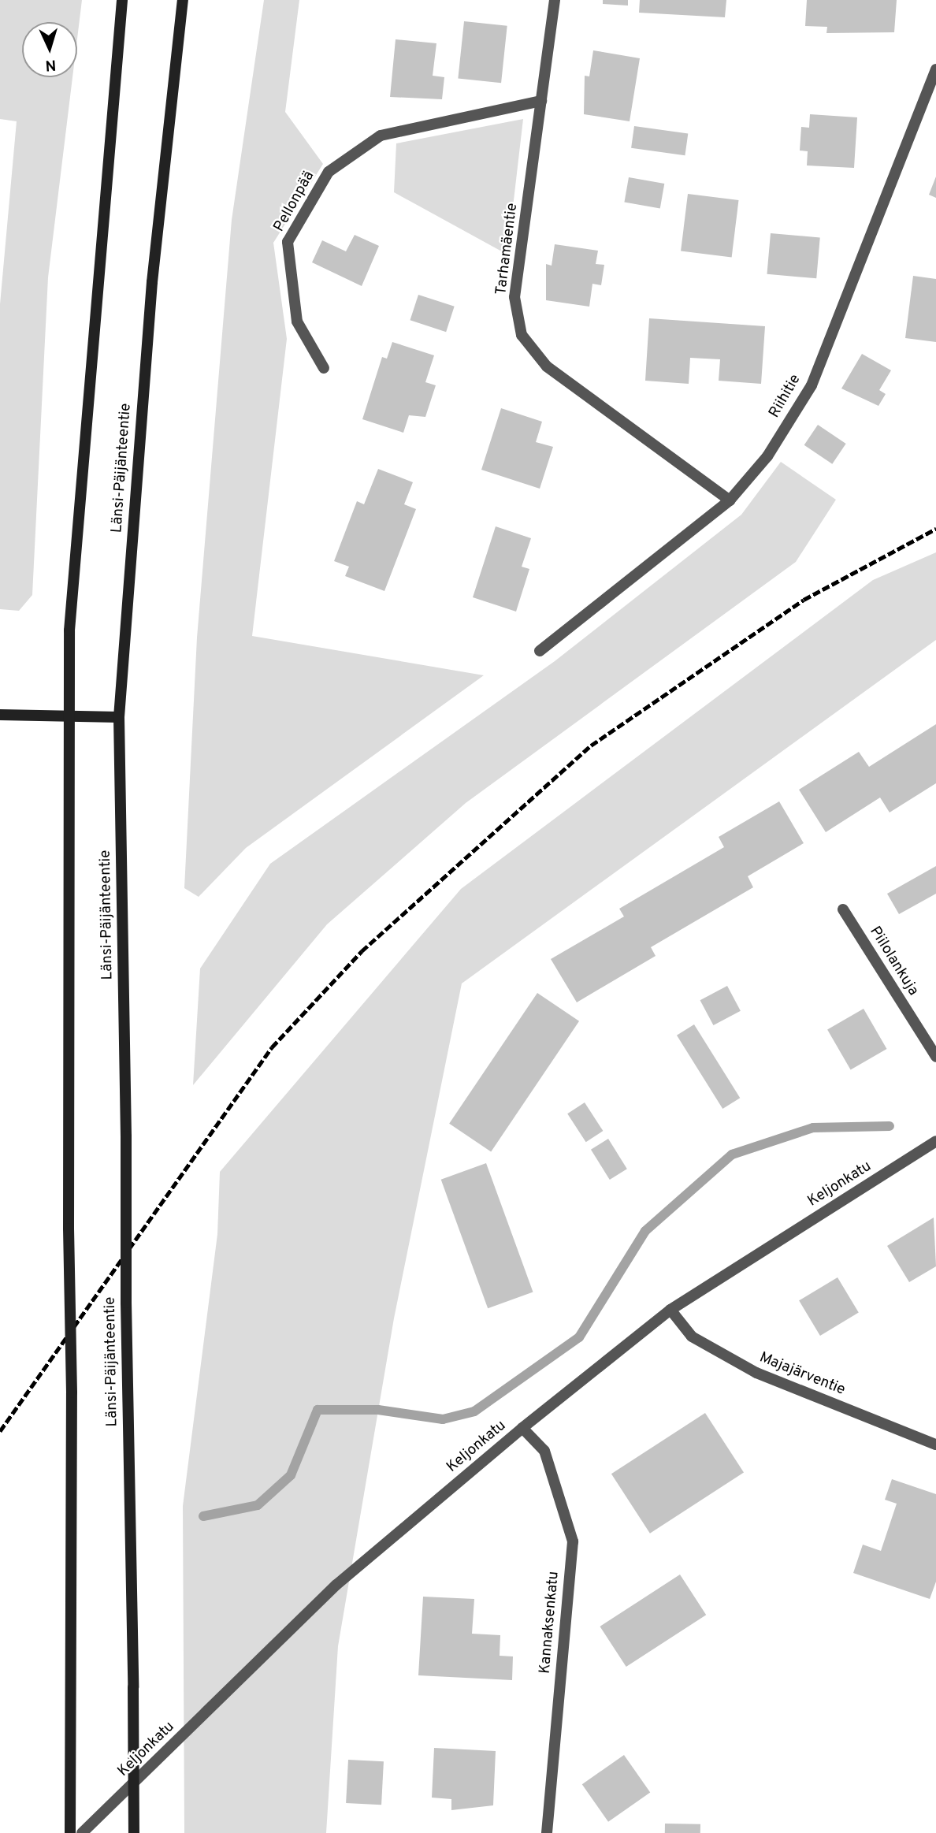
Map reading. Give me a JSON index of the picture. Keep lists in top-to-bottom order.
{
  "streets": {
    "main road": ["Länsi-Päijänteentie"],
    "street": [
      "Pellonpää",
      "Tarhamäentie",
      "Riihitie",
      "Piilolankuja",
      "Keljonkatu",
      "Majajärventie",
      "Kannaksenkatu"
    ]
  },
  "crossings": [
    ["Pellonpää", "Tarhamäentie"],
    ["Tarhamäentie", "Riihitie"],
    ["Keljonkatu", "Majajärventie"],
    ["Keljonkatu", "Kannaksenkatu"]
  ],
  "north": "bottom"
}
